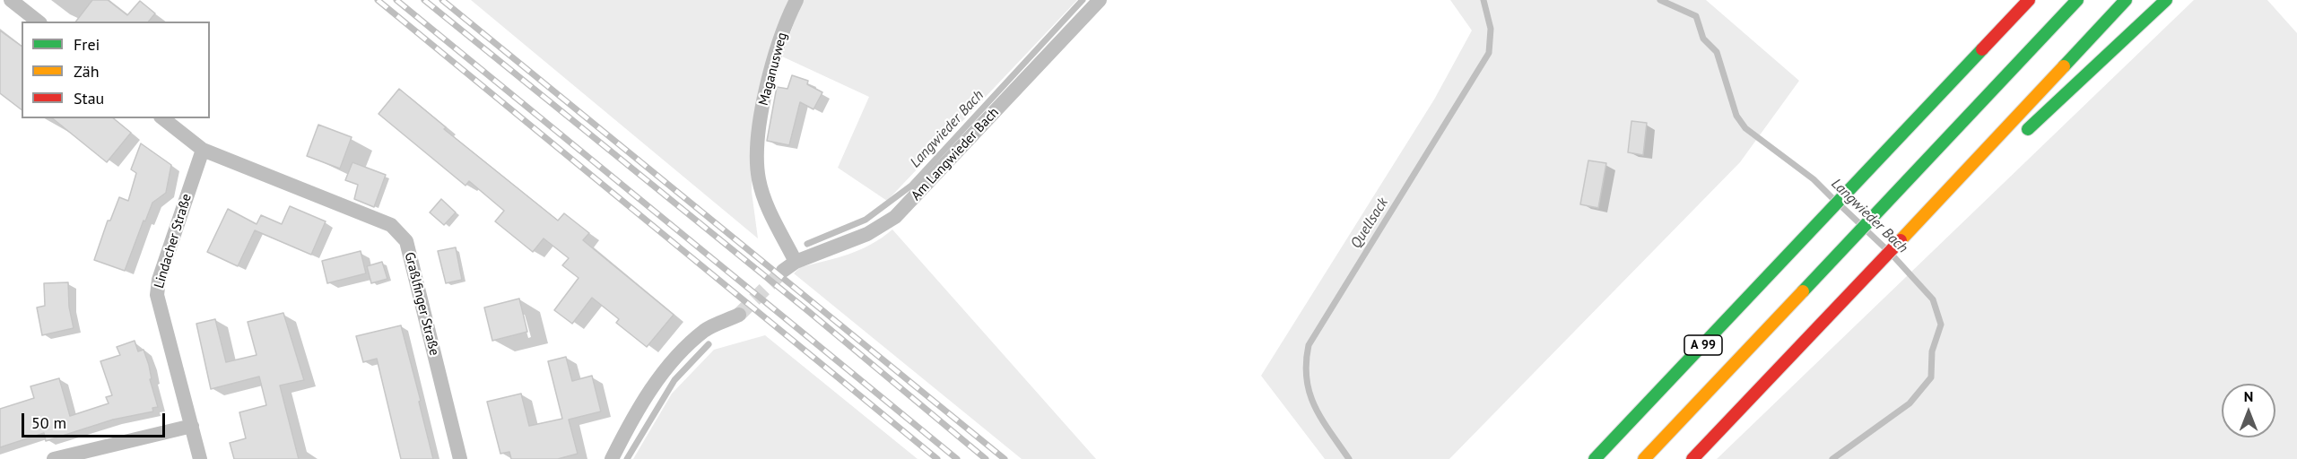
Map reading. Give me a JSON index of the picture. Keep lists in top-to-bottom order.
{
  "streets": {
    "highway": ["A 99"],
    "street": [
      "Maganusweg",
      "Am Langwieder Bach",
      "Lindacher Straße",
      "Graßlfinger Straße"
    ]
  },
  "crossings": [
    ["Maganusweg", "Am Langwieder Bach"],
    ["Lindacher Straße", "Graßlfinger Straße"]
  ],
  "water": ["Langwieder Bach", "Quellsack"],
  "legend": ["Frei", "Zäh", "Stau"],
  "scale_bar": "50 m",
  "north": "top"
}
